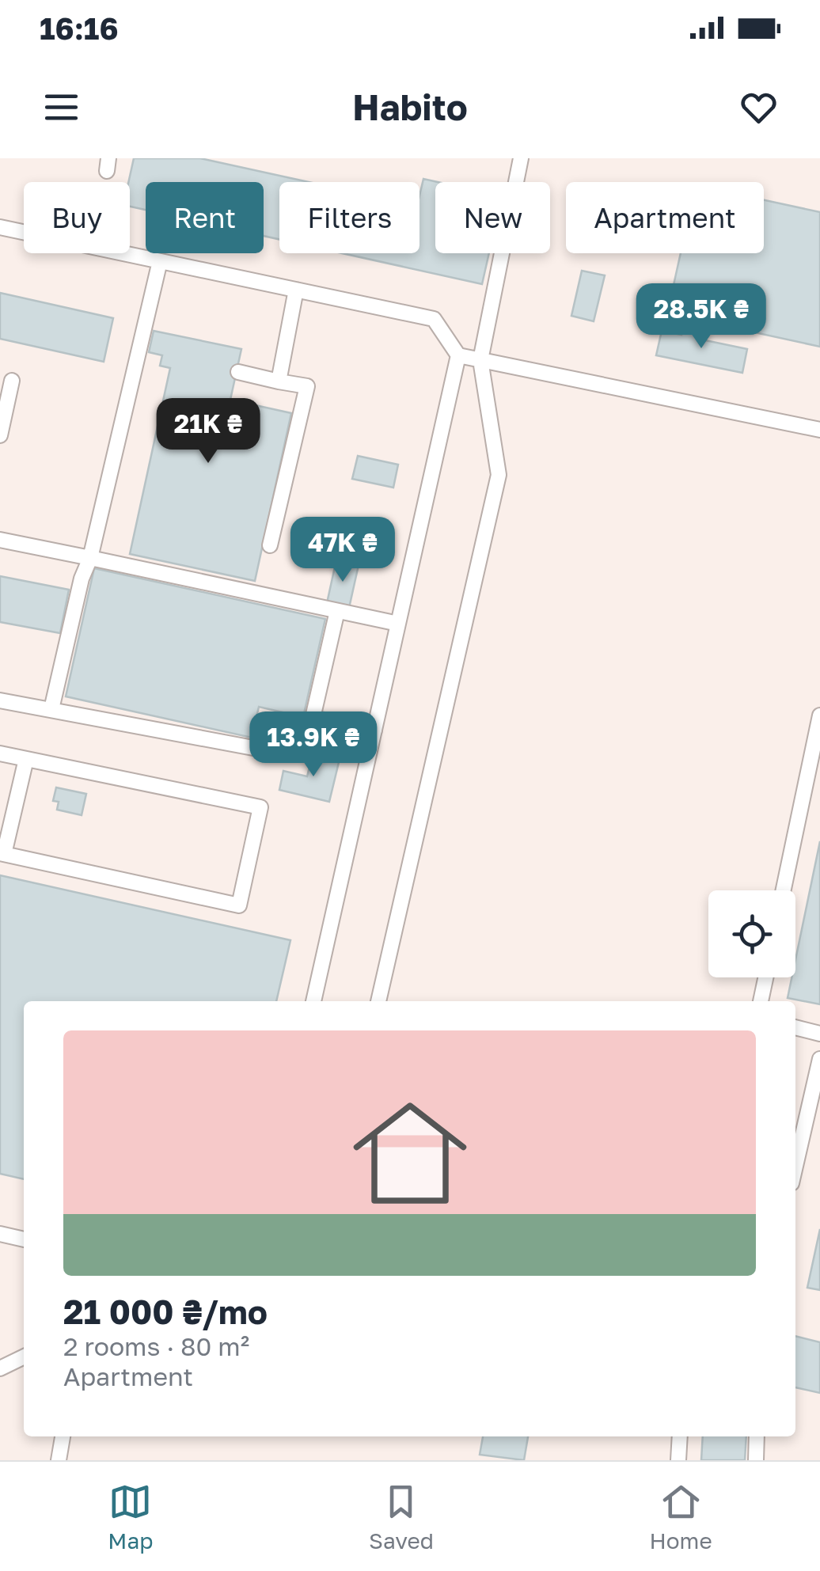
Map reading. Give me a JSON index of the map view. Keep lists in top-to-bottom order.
{
  "page": {
    "status": "16:16",
    "header": "Habito",
    "chip": [
      "Buy",
      "Rent",
      "Filters",
      "New",
      "Apartment"
    ],
    "price": [
      "28.5K ₴",
      "21K ₴",
      "47K ₴",
      "13.9K ₴"
    ],
    "list": [
      {
        "name": "21 000 ₴/mo",
        "note": "2 rooms · 80 m² · Apartment"
      }
    ],
    "tabs": ["Map", "Saved", "Home"]
  }
}
